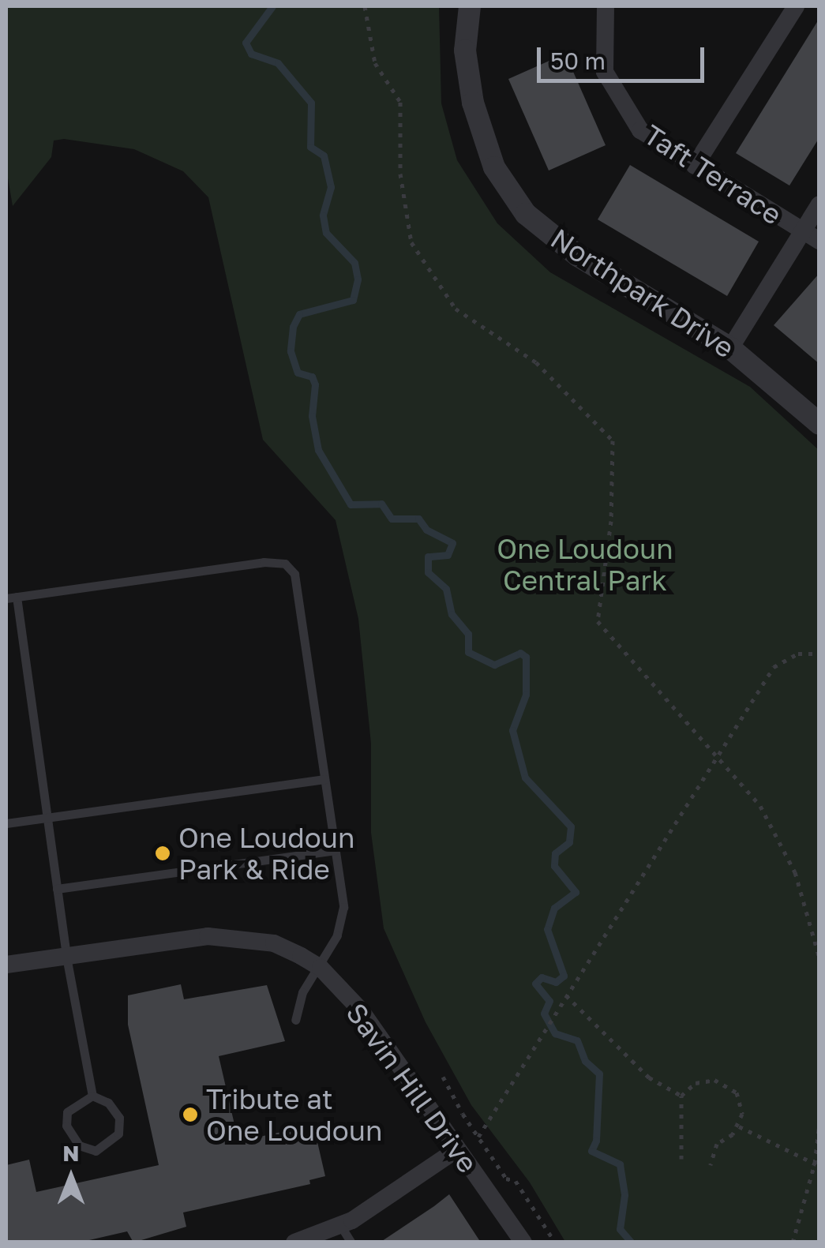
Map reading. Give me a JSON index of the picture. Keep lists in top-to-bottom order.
{
  "streets": {
    "street": ["Taft Terrace", "Northpark Drive", "Savin Hill Drive"]
  },
  "parks": ["One Loudoun Central Park"],
  "places": ["One Loudoun Park & Ride", "Tribute at One Loudoun"],
  "scale_bar": "50 m",
  "north": "top"
}
